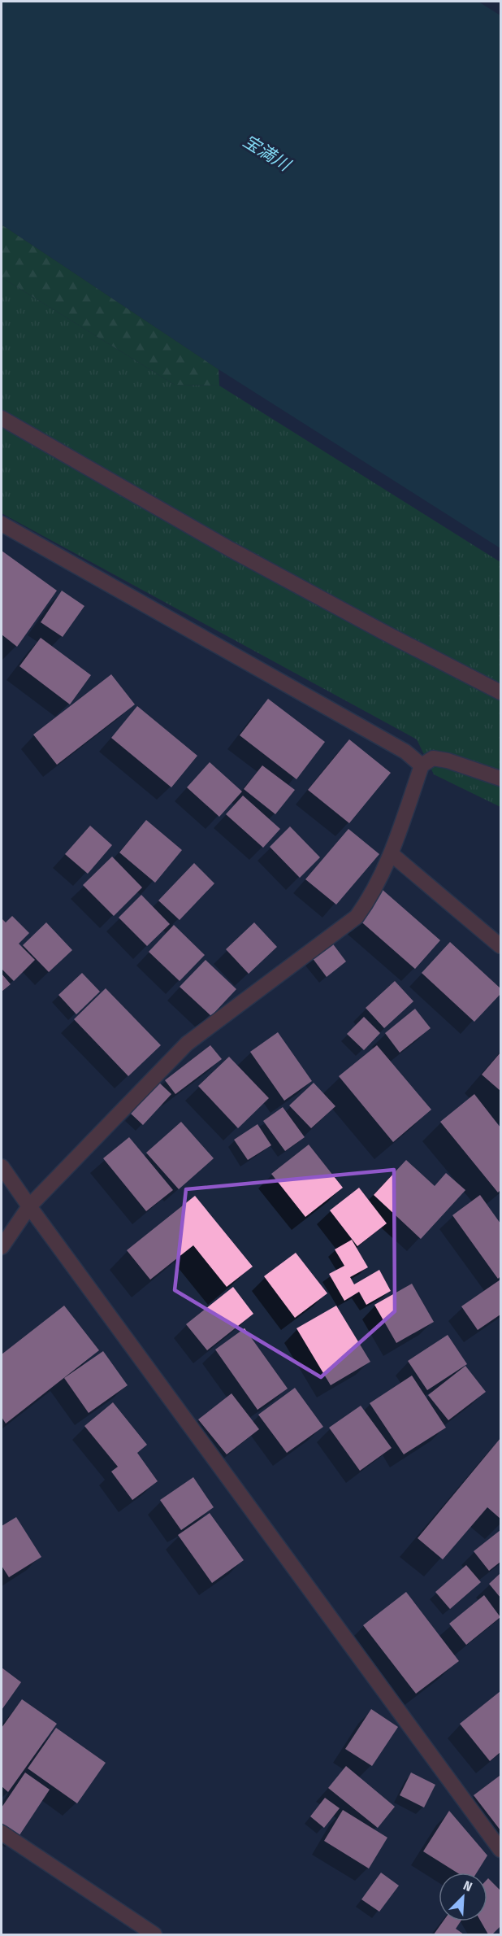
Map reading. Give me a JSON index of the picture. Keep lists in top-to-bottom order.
{
  "water": ["宝満川"],
  "north": "top right"
}
